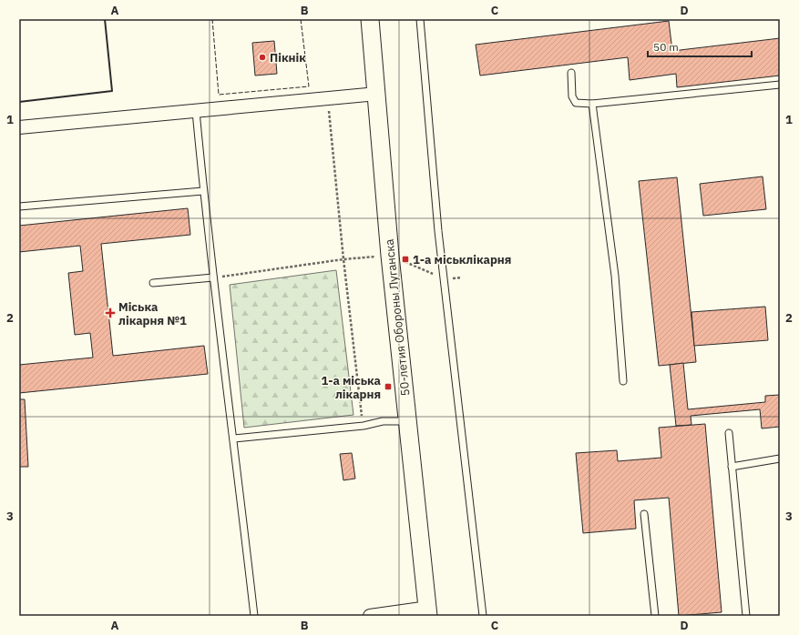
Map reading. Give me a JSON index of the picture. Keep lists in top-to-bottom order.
{
  "streets": {
    "main road": ["50-летия Обороны Луганска"]
  },
  "places": {
    "other": ["Пікнік"],
    "transit": ["1-а міськлікарня", "1-а міська лікарня"],
    "health": ["Міська лікарня №1"]
  },
  "scale_bar": "50 m",
  "grid": {
    "columns": [
      "A",
      "B",
      "C",
      "D"
    ],
    "rows": ["1", "2", "3"]
  }
}
